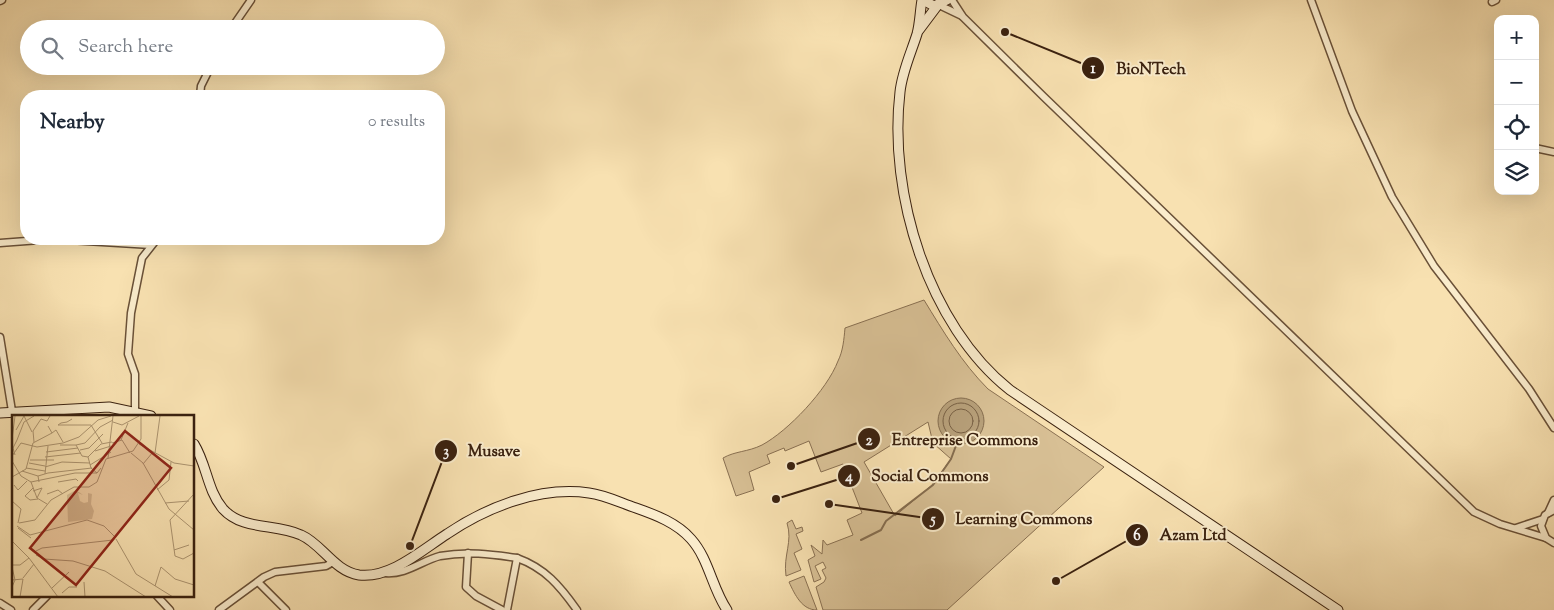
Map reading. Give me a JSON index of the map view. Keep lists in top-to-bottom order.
{
  "places": [
    "BioNTech",
    "Entreprise Commons",
    "Social Commons",
    "Learning Commons",
    "Musave",
    "Azam Ltd"
  ],
  "page": {
    "map_buttons": ["+", "−"],
    "search": "Search here",
    "heading": ["Nearby", "0 results"]
  }
}
